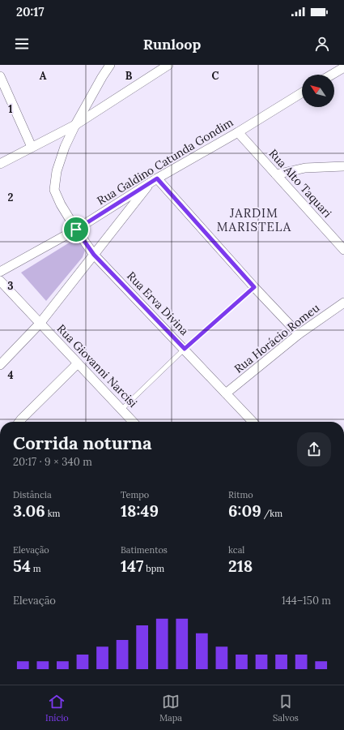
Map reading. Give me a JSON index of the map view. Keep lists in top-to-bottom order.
{
  "streets": {
    "street": [
      "Rua Galdino Catunda Gondim",
      "Rua Alto Taquari",
      "Rua Erva Divina",
      "Rua Horácio Romeu",
      "Rua Giovanni Narcisi"
    ]
  },
  "crossings": [
    ["Rua Galdino Catunda Gondim", "Rua Alto Taquari"],
    ["Rua Galdino Catunda Gondim", "Rua Erva Divina"],
    ["Rua Erva Divina", "Rua Horácio Romeu"]
  ],
  "districts": ["JARDIM MARISTELA"],
  "north": "top left",
  "page": {
    "status": "20:17",
    "header": "Runloop",
    "heading": ["Corrida noturna", "20:17 · 9 × 340 m"],
    "stats": [
      ["Distância", "3.06 km"],
      ["Tempo", "18:49"],
      ["Ritmo", "6:09 /km"],
      ["Elevação", "54 m"],
      ["Batimentos", "147 bpm"],
      ["kcal", "218"]
    ],
    "chart": ["Elevação", "144–150 m"],
    "tabs": ["Início", "Mapa", "Salvos"]
  },
  "grid": {
    "columns": ["A", "B", "C"],
    "rows": [
      "1",
      "2",
      "3",
      "4"
    ]
  }
}
